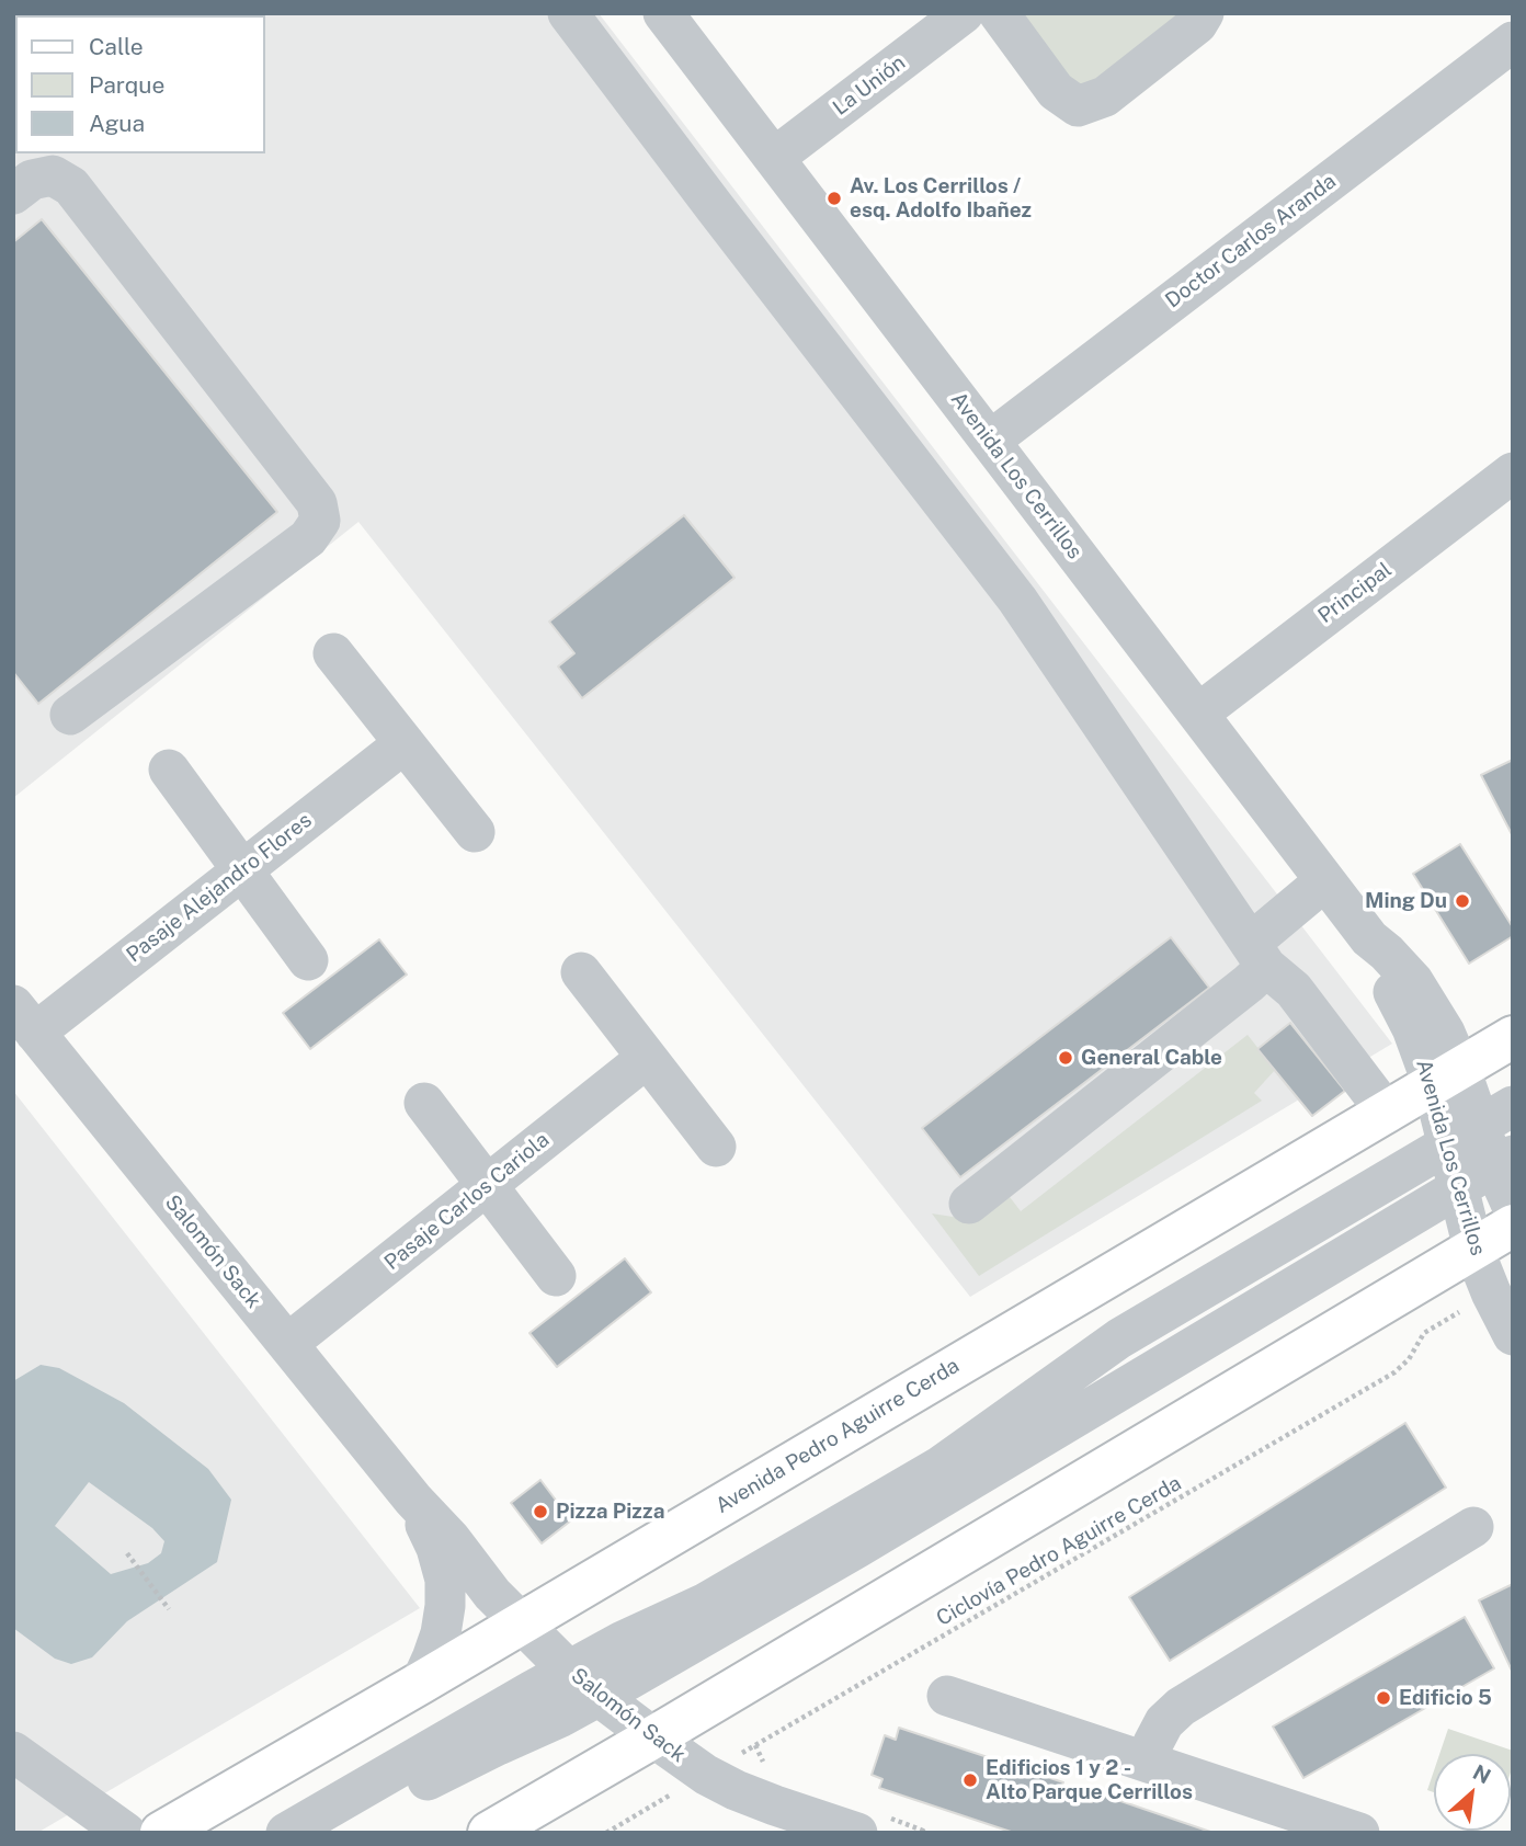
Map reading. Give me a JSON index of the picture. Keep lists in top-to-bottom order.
{
  "streets": {
    "main road": ["Avenida Pedro Aguirre Cerda"],
    "street": [
      "La Unión",
      "Doctor Carlos Aranda",
      "Avenida Los Cerrillos",
      "Principal",
      "Pasaje Alejandro Flores",
      "Pasaje Carlos Cariola",
      "Salomón Sack"
    ],
    "path": ["Ciclovía Pedro Aguirre Cerda"]
  },
  "crossings": [
    ["La Unión", "Avenida Los Cerrillos"],
    ["Doctor Carlos Aranda", "Avenida Los Cerrillos"],
    ["Avenida Los Cerrillos", "Principal"],
    ["Avenida Los Cerrillos", "Avenida Pedro Aguirre Cerda"],
    ["Avenida Los Cerrillos", "Ciclovía Pedro Aguirre Cerda"],
    ["Pasaje Alejandro Flores", "Salomón Sack"],
    ["Pasaje Carlos Cariola", "Salomón Sack"],
    ["Salomón Sack", "Avenida Pedro Aguirre Cerda"],
    ["Salomón Sack", "Ciclovía Pedro Aguirre Cerda"]
  ],
  "places": [
    "Av. Los Cerrillos / esq. Adolfo Ibañez",
    "Ming Du",
    "General Cable",
    "Pizza Pizza",
    "Edificio 5",
    "Edificios 1 y 2 - Alto Parque Cerrillos"
  ],
  "legend": ["Calle", "Parque", "Agua"],
  "north": "top right"
}
